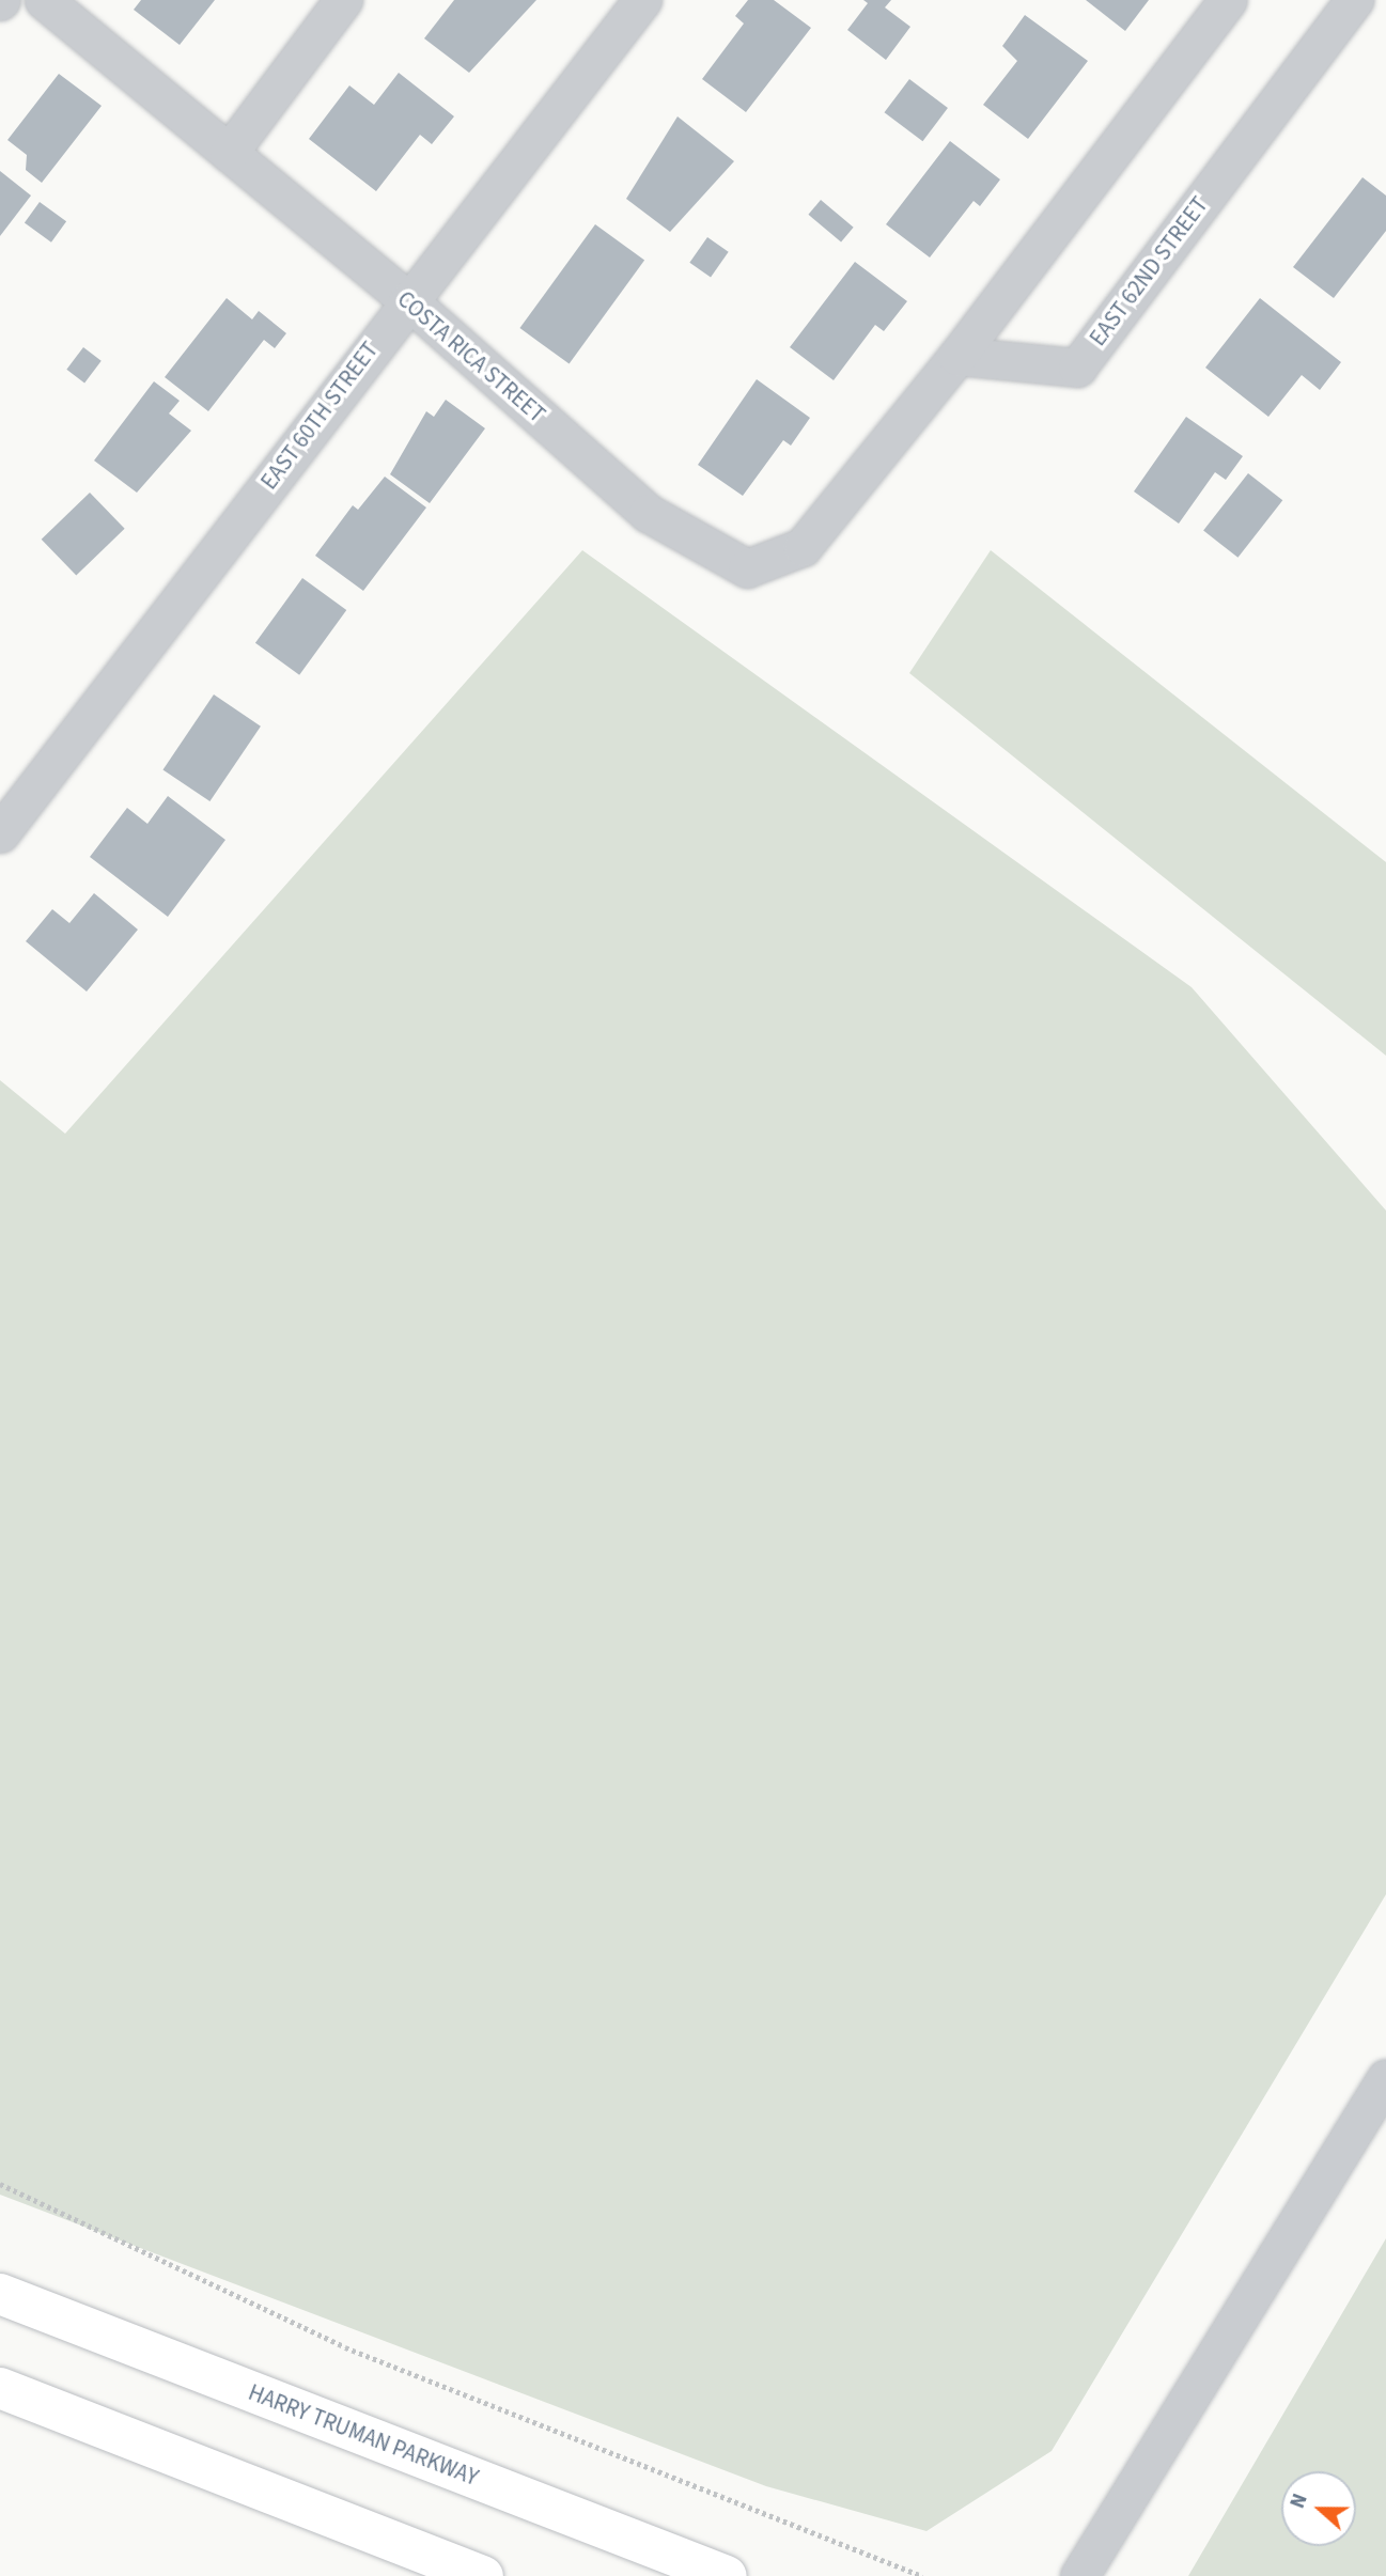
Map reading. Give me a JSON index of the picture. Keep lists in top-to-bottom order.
{
  "streets": {
    "highway": ["HARRY TRUMAN PARKWAY"],
    "street": ["EAST 62ND STREET", "COSTA RICA STREET", "EAST 60TH STREET"]
  },
  "crossings": [
    ["EAST 62ND STREET", "COSTA RICA STREET"],
    ["COSTA RICA STREET", "EAST 60TH STREET"]
  ],
  "north": "left"
}
